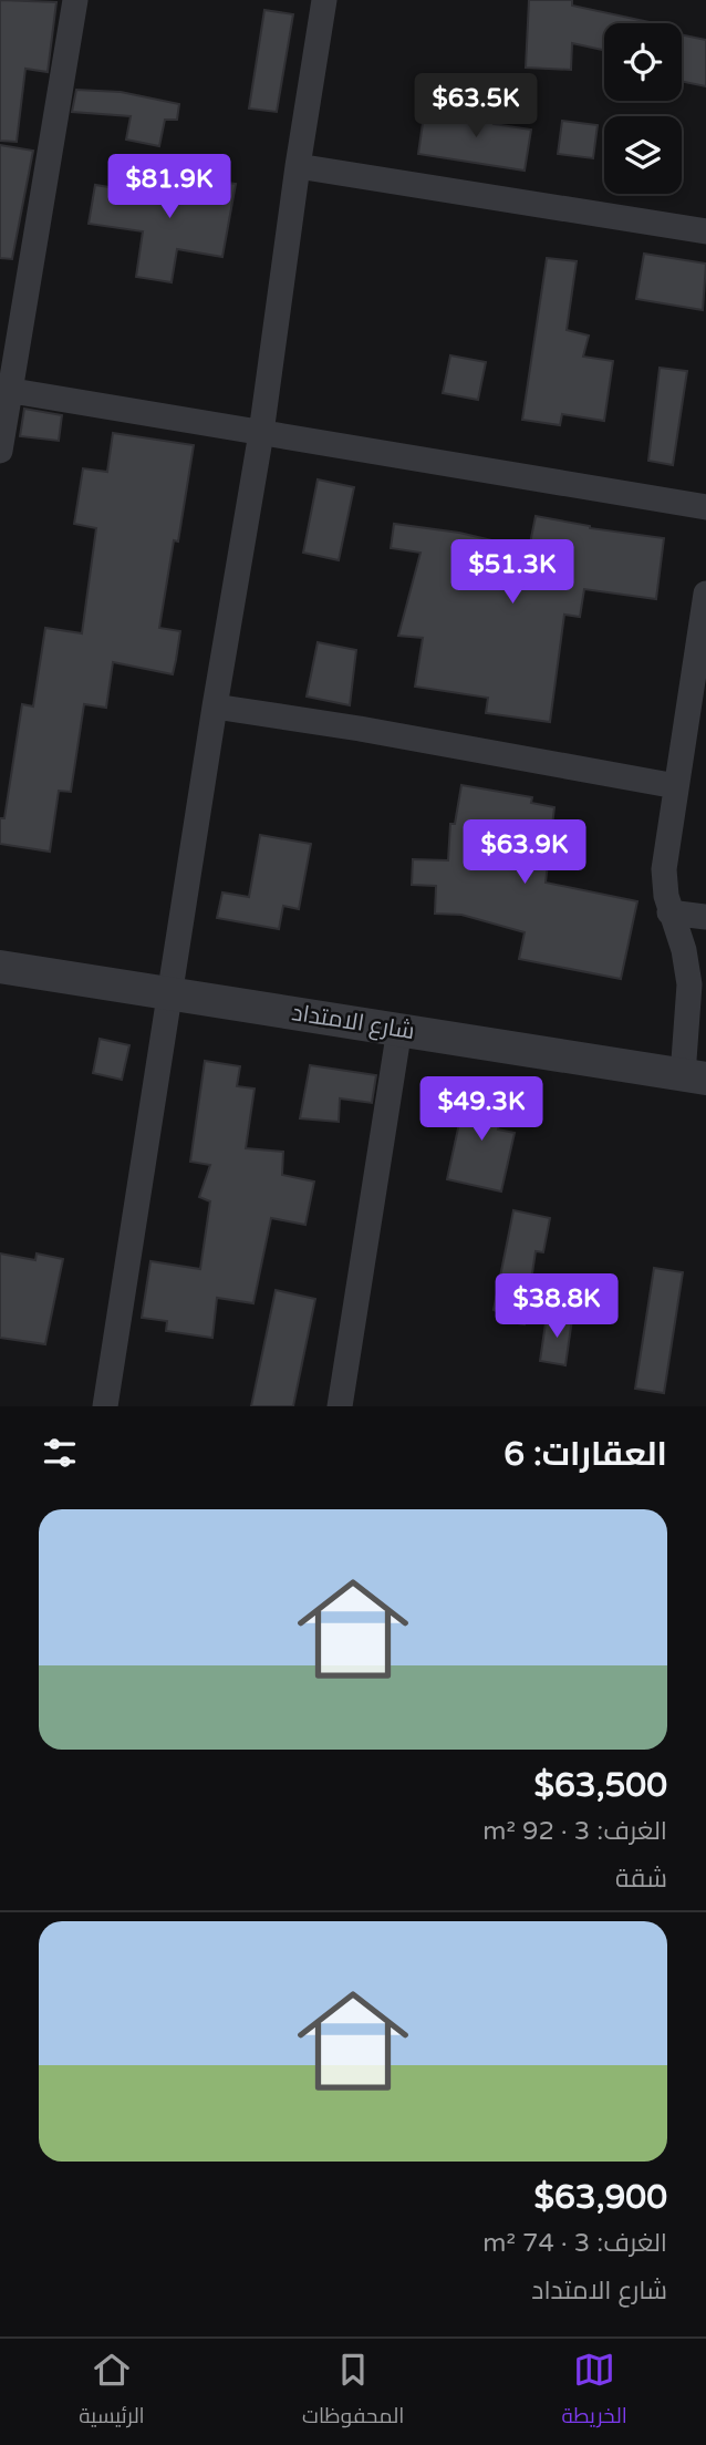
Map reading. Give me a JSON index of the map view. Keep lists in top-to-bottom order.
{
  "streets": {
    "street": ["شارع الامتداد"]
  },
  "page": {
    "price": [
      "$63.5K",
      "$81.9K",
      "$51.3K",
      "$63.9K",
      "$49.3K",
      "$38.8K"
    ],
    "heading": "العقارات: 6",
    "list": [
      {
        "name": "$63,500",
        "note": "الغرف: 3 · 92 m² · شقة"
      },
      {
        "name": "$63,900",
        "note": "الغرف: 3 · 74 m² · شارع الامتداد"
      }
    ],
    "tabs": ["الخريطة", "المحفوظات", "الرئيسية"]
  }
}
